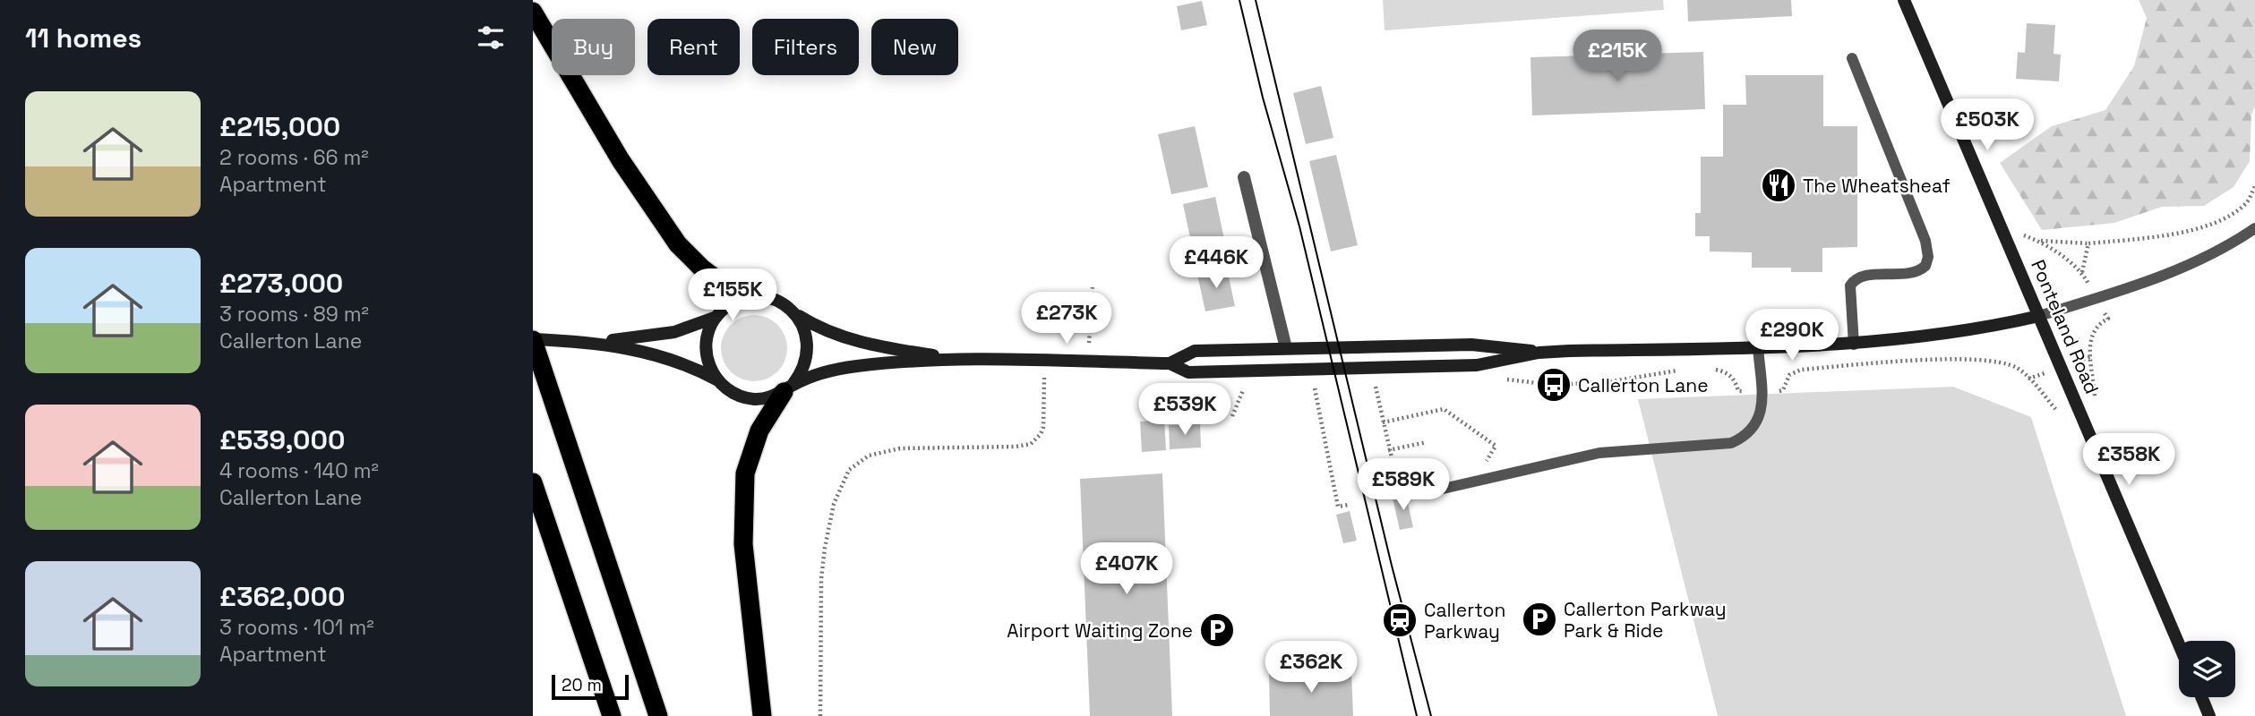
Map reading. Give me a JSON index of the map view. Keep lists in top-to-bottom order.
{
  "streets": {
    "street": ["Ponteland Road"]
  },
  "places": {
    "restaurant": ["The Wheatsheaf"],
    "bus stop": ["Callerton Lane"],
    "parking": ["Callerton Parkway Park & Ride", "Airport Waiting Zone"],
    "station": ["Callerton Parkway"]
  },
  "scale_bar": "20 m",
  "page": {
    "heading": "11 homes",
    "chip": [
      "Buy",
      "Rent",
      "Filters",
      "New"
    ],
    "price": [
      "£215K",
      "£503K",
      "£446K",
      "£155K",
      "£273K",
      "£290K",
      "£539K",
      "£358K",
      "£589K",
      "£407K",
      "£362K"
    ],
    "list": [
      {
        "name": "£215,000",
        "note": "2 rooms · 66 m² · Apartment"
      },
      {
        "name": "£273,000",
        "note": "3 rooms · 89 m² · Callerton Lane"
      },
      {
        "name": "£539,000",
        "note": "4 rooms · 140 m² · Callerton Lane"
      },
      {
        "name": "£362,000",
        "note": "3 rooms · 101 m² · Apartment"
      }
    ],
    "scale": "20 m"
  }
}
